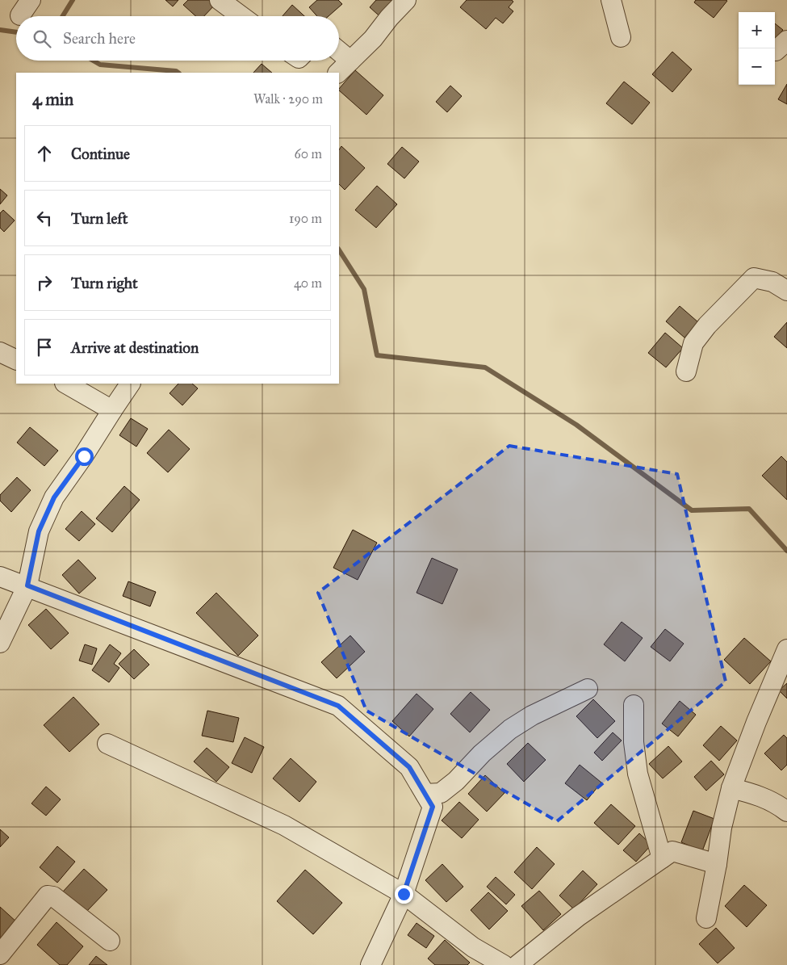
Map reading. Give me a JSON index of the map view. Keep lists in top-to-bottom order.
{
  "page": {
    "map_buttons": ["+", "−"],
    "search": "Search here",
    "heading": ["4 min", "Walk · 290 m"],
    "list": [
      ["Continue", "60 m"],
      ["Turn left", "190 m"],
      ["Turn right", "40 m"],
      "Arrive at destination"
    ]
  }
}
